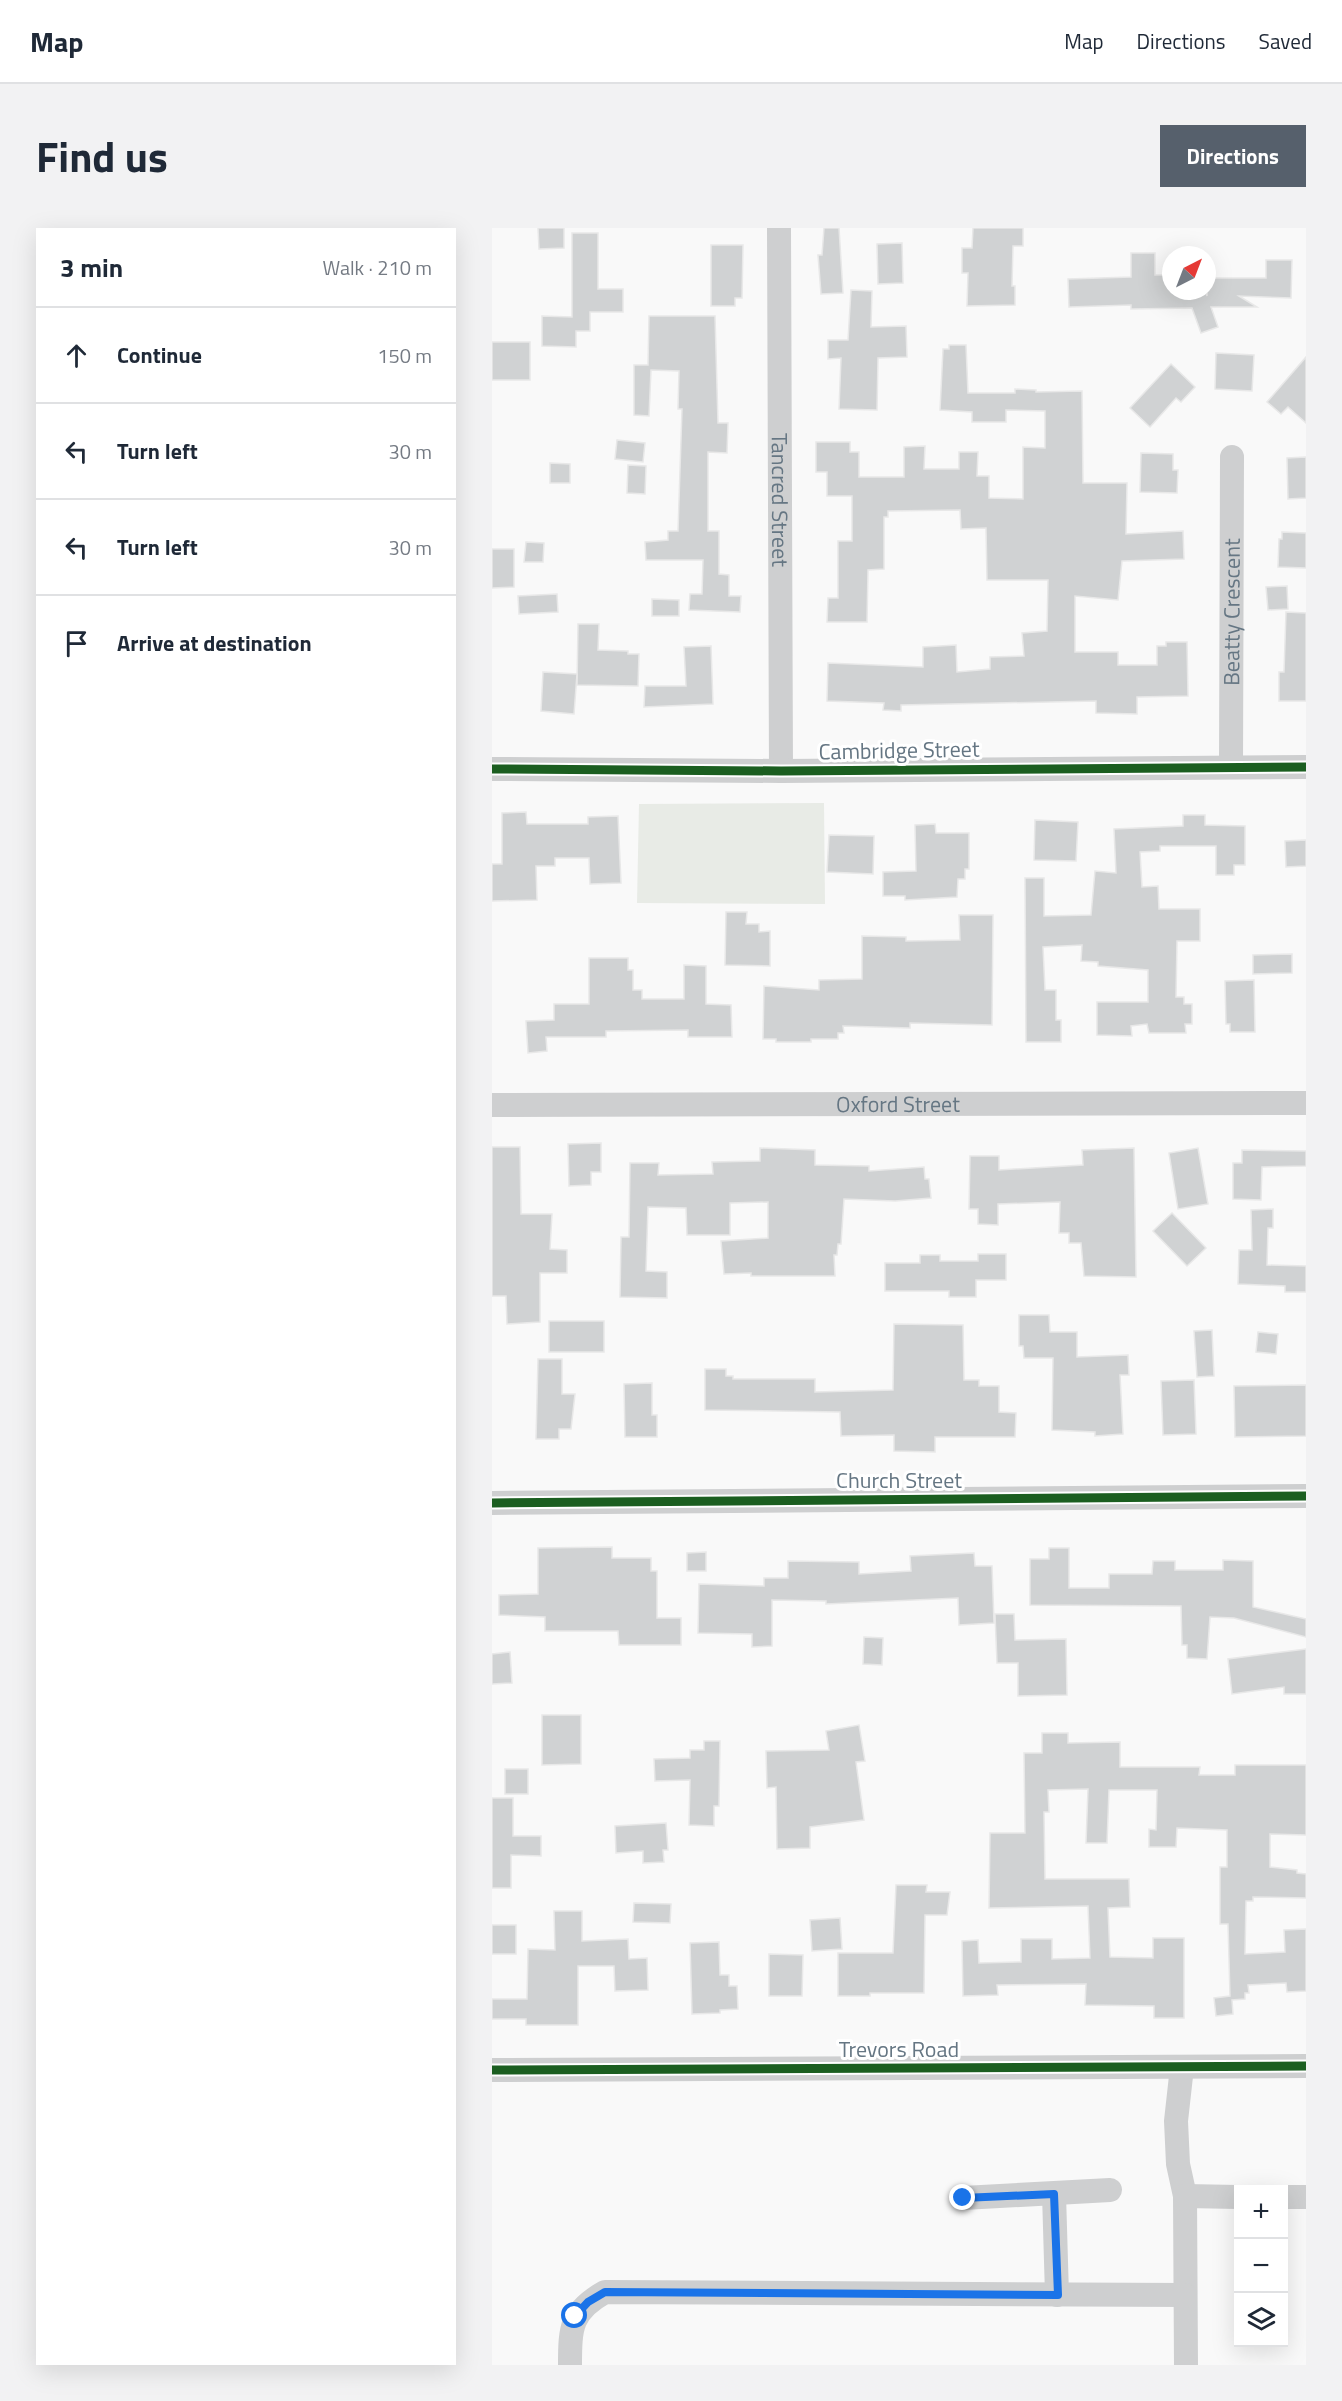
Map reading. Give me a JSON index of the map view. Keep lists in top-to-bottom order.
{
  "streets": {
    "street": [
      "Tancred Street",
      "Beatty Crescent",
      "Cambridge Street",
      "Oxford Street",
      "Church Street",
      "Trevors Road"
    ]
  },
  "crossings": [
    ["Tancred Street", "Cambridge Street"],
    ["Beatty Crescent", "Cambridge Street"]
  ],
  "north": "top right",
  "page": {
    "header": "Map",
    "nav": ["Map", "Directions", "Saved"],
    "title": "Find us",
    "buttons": "Directions",
    "heading": ["3 min", "Walk · 210 m"],
    "list": [
      ["Continue", "150 m"],
      ["Turn left", "30 m"],
      ["Turn left", "30 m"],
      "Arrive at destination"
    ],
    "map_buttons": ["+", "−"]
  }
}
